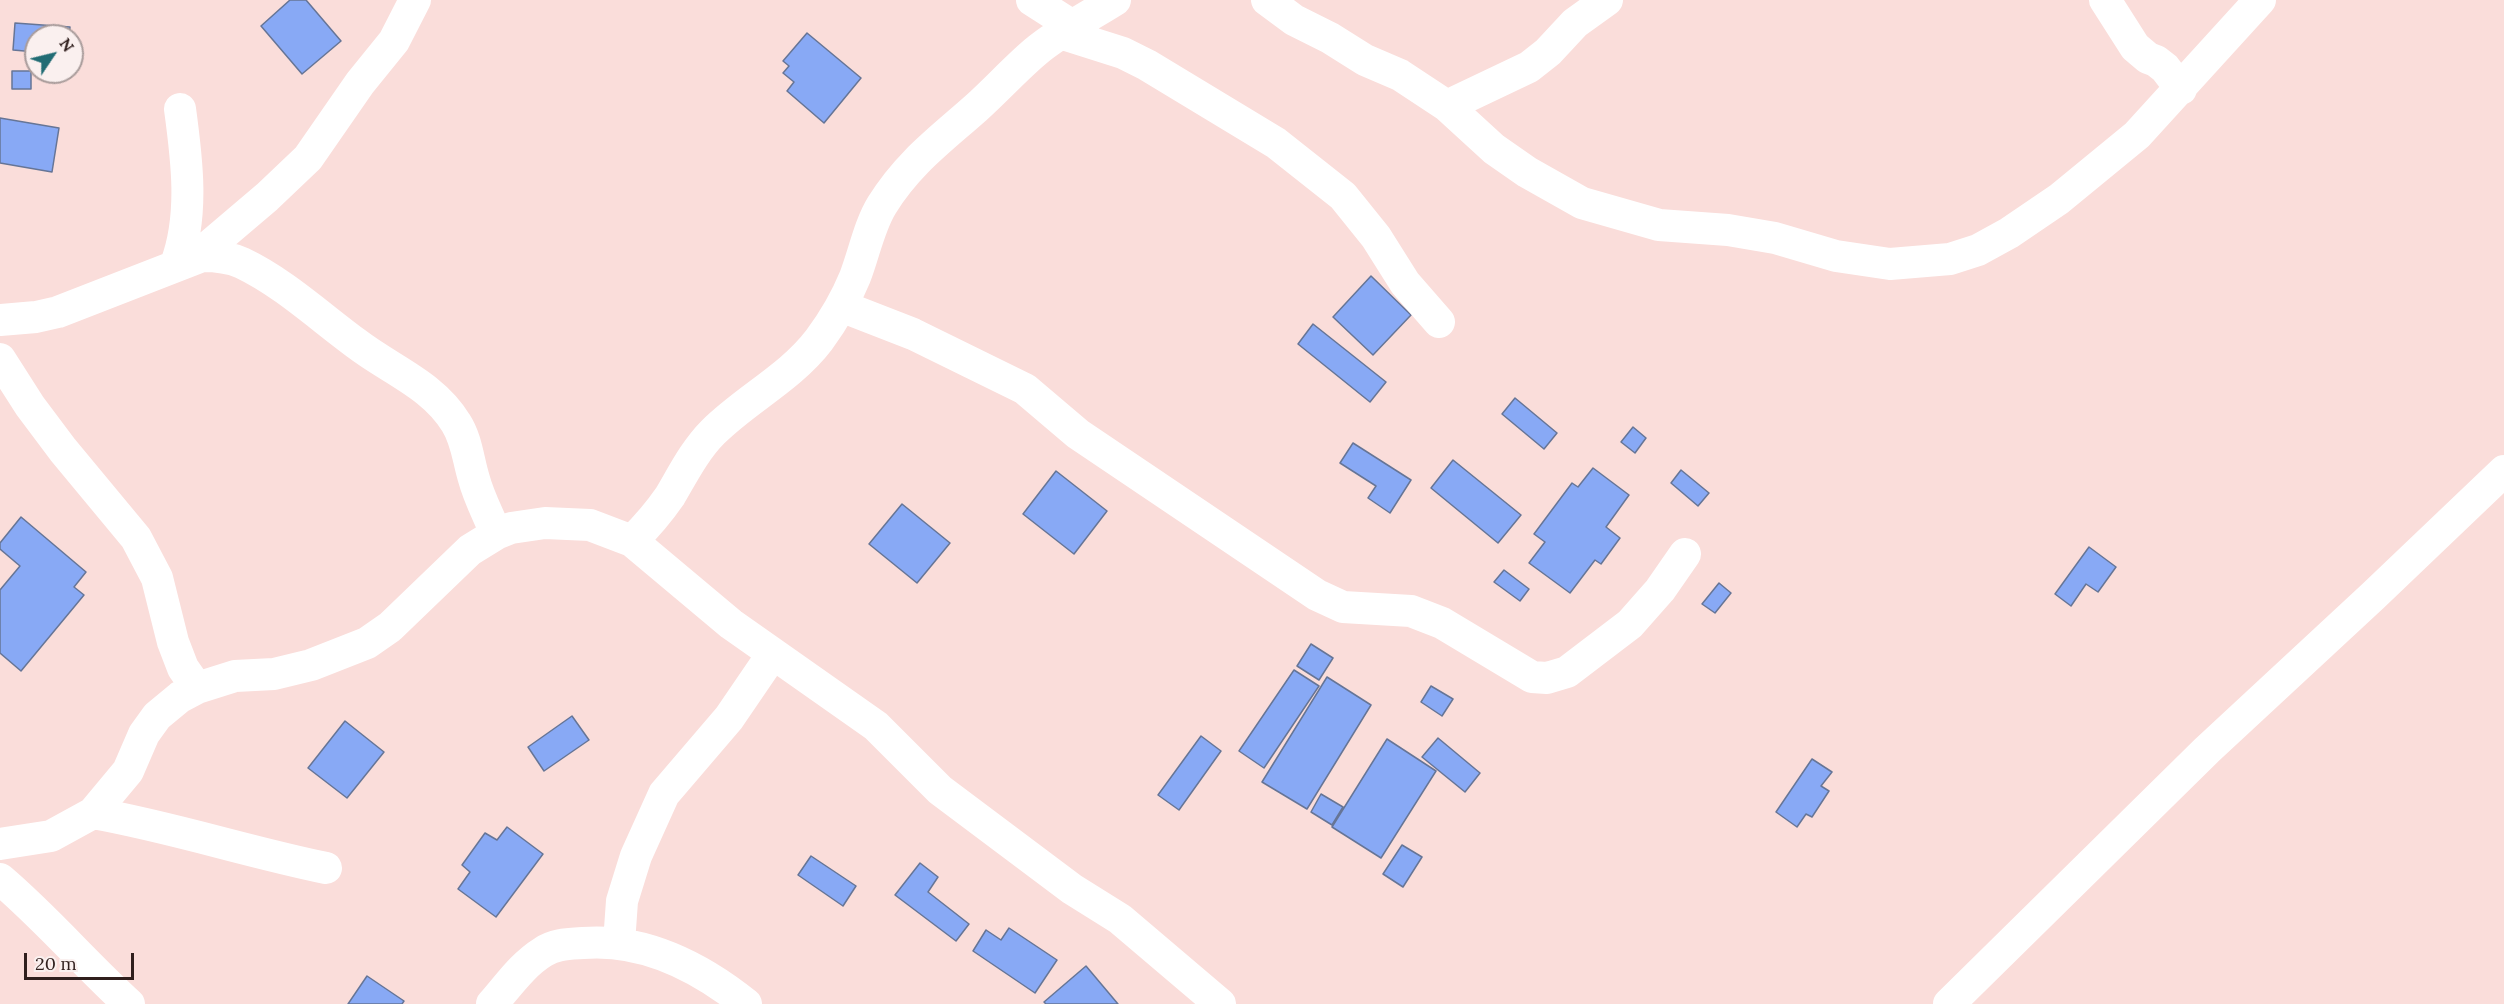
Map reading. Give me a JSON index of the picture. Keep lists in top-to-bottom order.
{
  "scale_bar": "20 m",
  "north": "top right"
}
